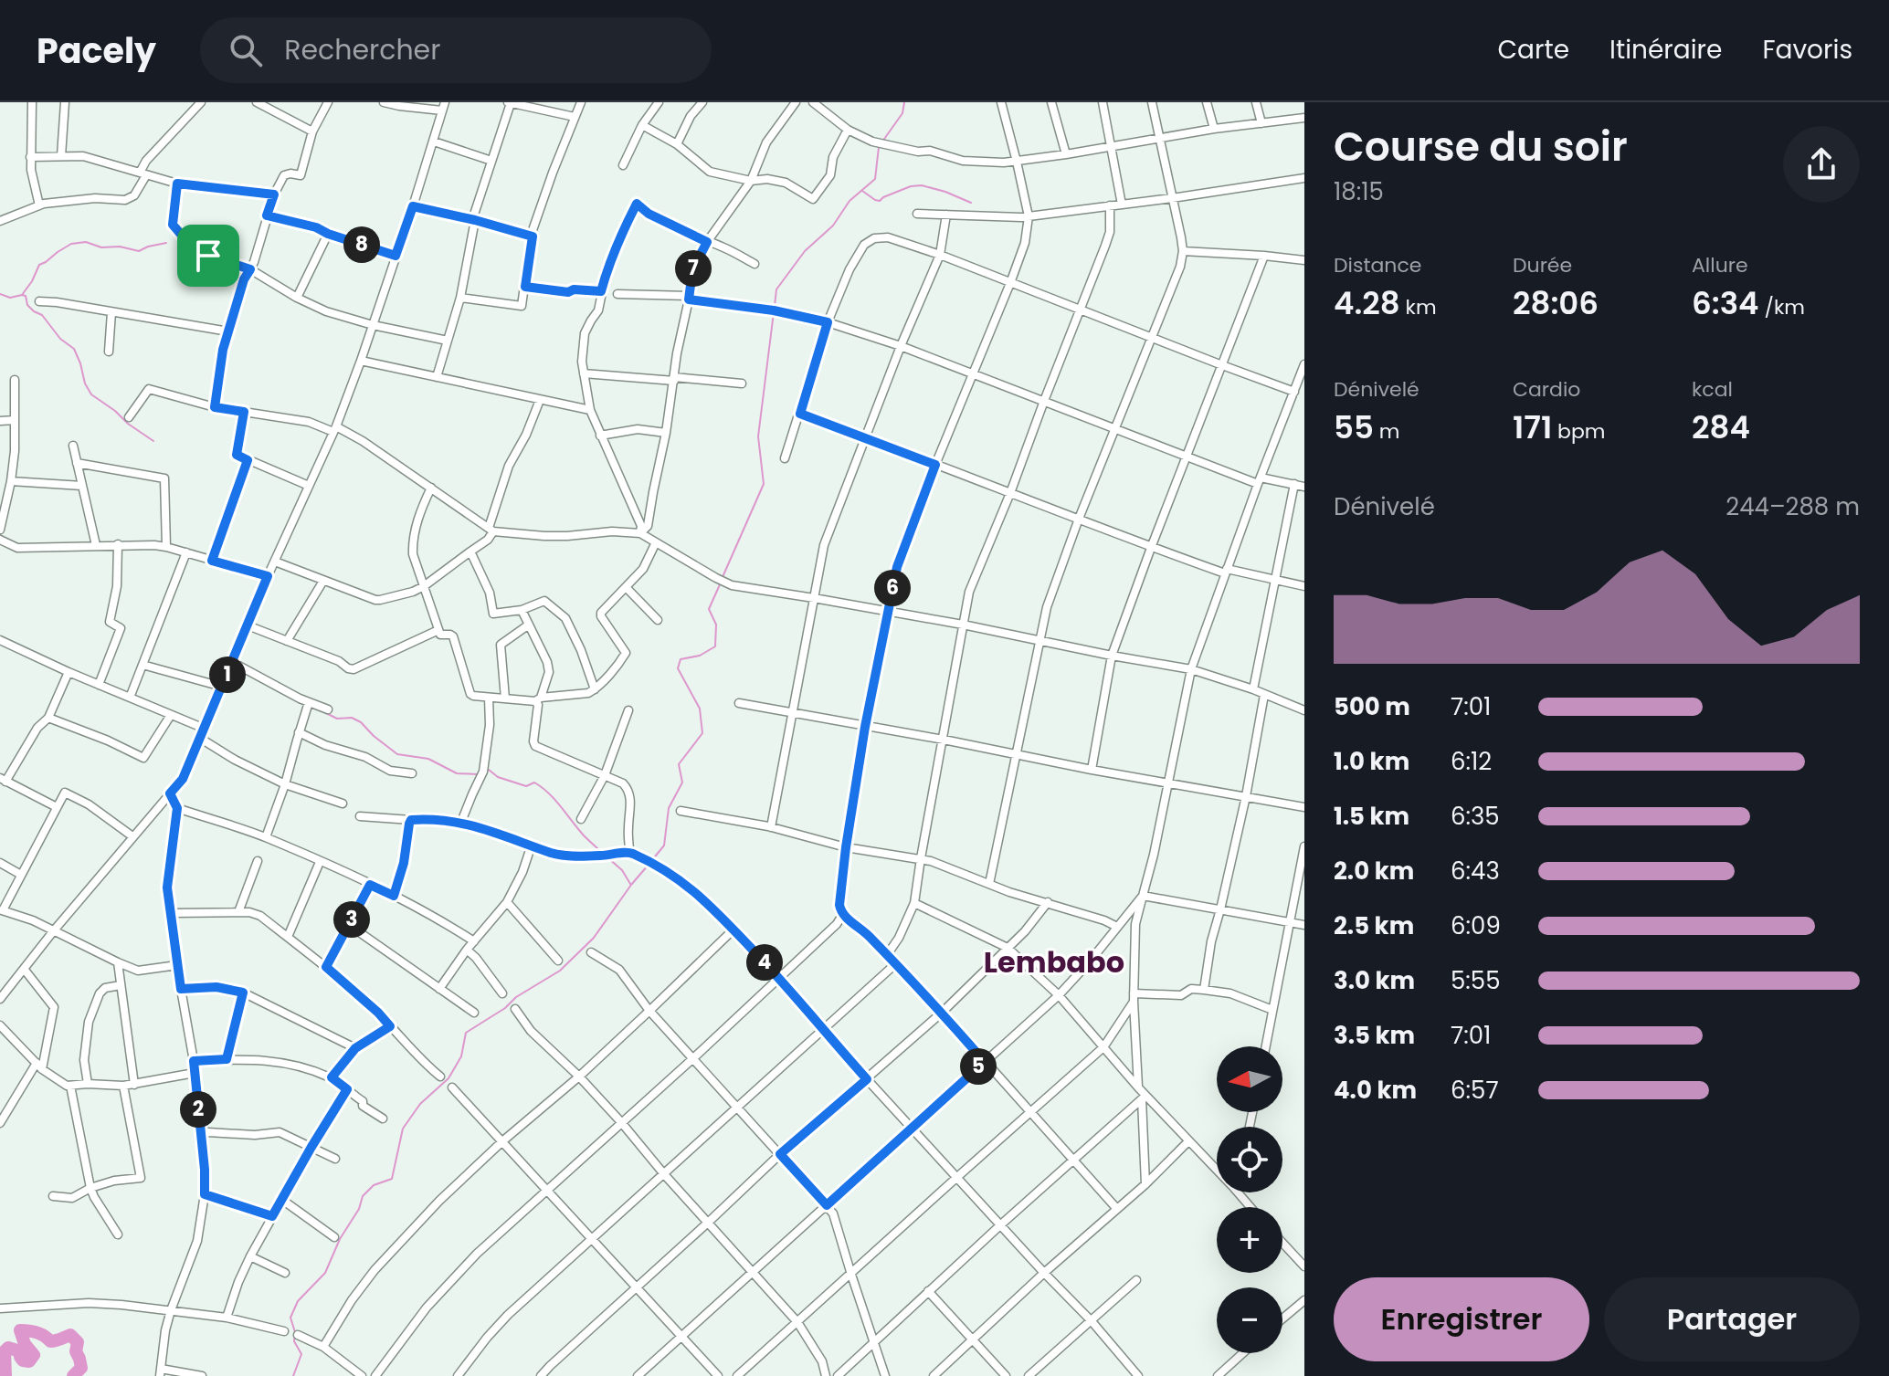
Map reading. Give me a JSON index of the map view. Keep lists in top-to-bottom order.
{
  "districts": ["Lembabo"],
  "north": "left",
  "page": {
    "header": "Pacely",
    "search": "Rechercher",
    "nav": ["Carte", "Itinéraire", "Favoris"],
    "heading": ["Course du soir", "18:15"],
    "pins": [
      "8",
      "7",
      "6",
      "1",
      "3",
      "4",
      "5",
      "2"
    ],
    "stats": [
      ["Distance", "4.28 km"],
      ["Durée", "28:06"],
      ["Allure", "6:34 /km"],
      ["Dénivelé", "55 m"],
      ["Cardio", "171 bpm"],
      ["kcal", "284"]
    ],
    "chart": ["Dénivelé", "244–288 m"],
    "list": [
      {
        "name": "500 m",
        "note": "7:01"
      },
      {
        "name": "1.0 km",
        "note": "6:12"
      },
      {
        "name": "1.5 km",
        "note": "6:35"
      },
      {
        "name": "2.0 km",
        "note": "6:43"
      },
      {
        "name": "2.5 km",
        "note": "6:09"
      },
      {
        "name": "3.0 km",
        "note": "5:55"
      },
      {
        "name": "3.5 km",
        "note": "7:01"
      },
      {
        "name": "4.0 km",
        "note": "6:57"
      }
    ],
    "map_buttons": ["+", "−"],
    "buttons": ["Enregistrer", "Partager"]
  }
}
